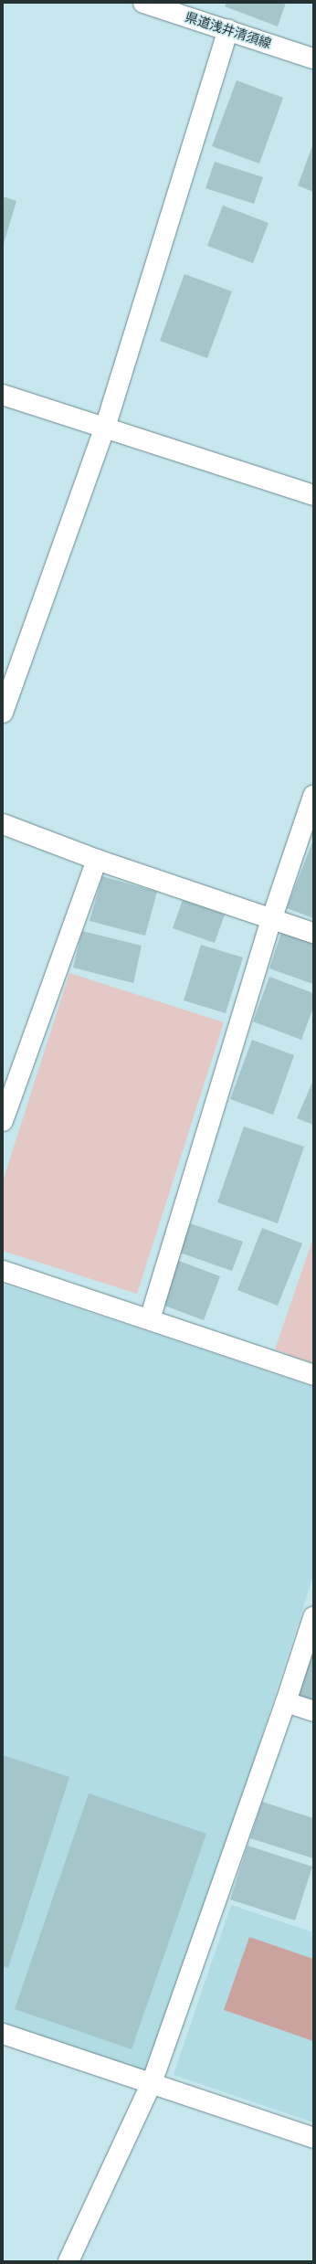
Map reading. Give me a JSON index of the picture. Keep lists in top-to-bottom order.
{
  "streets": {
    "street": ["県道浅井清須線"]
  }
}
